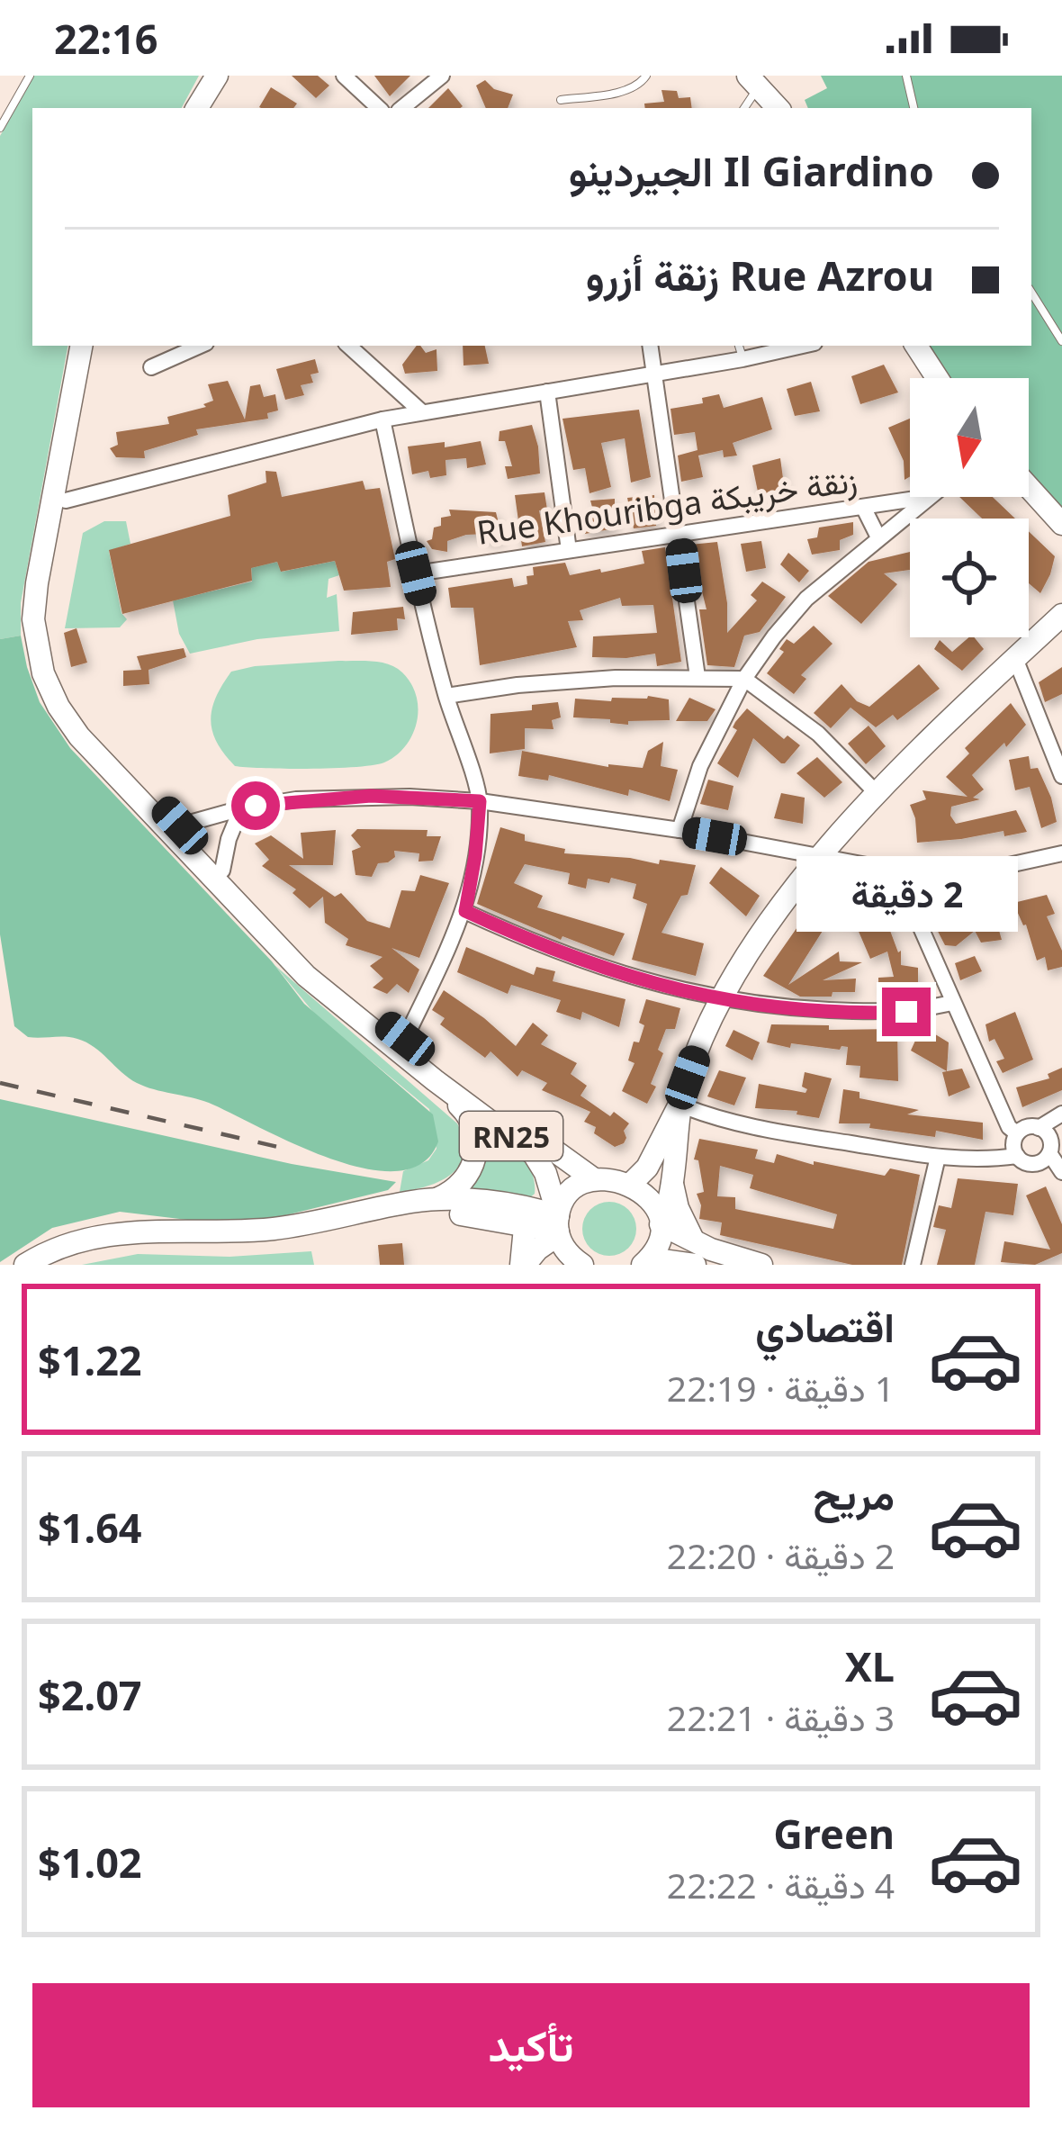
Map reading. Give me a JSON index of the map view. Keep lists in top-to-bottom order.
{
  "streets": {
    "main road": ["RN25"],
    "street": ["Rue Khouribga زنقة خريبكة"]
  },
  "north": "bottom",
  "page": {
    "status": "22:16",
    "banner": ["Il Giardino الجيردينو", "Rue Azrou زنقة أزرو"],
    "bubble": "2 دقيقة",
    "list": [
      {
        "name": "اقتصادي",
        "note": "1 دقيقة · 22:19",
        "value": "$1.22"
      },
      {
        "name": "مريح",
        "note": "2 دقيقة · 22:20",
        "value": "$1.64"
      },
      {
        "name": "XL",
        "note": "3 دقيقة · 22:21",
        "value": "$2.07"
      },
      {
        "name": "Green",
        "note": "4 دقيقة · 22:22",
        "value": "$1.02"
      }
    ],
    "buttons": "تأكيد"
  }
}
